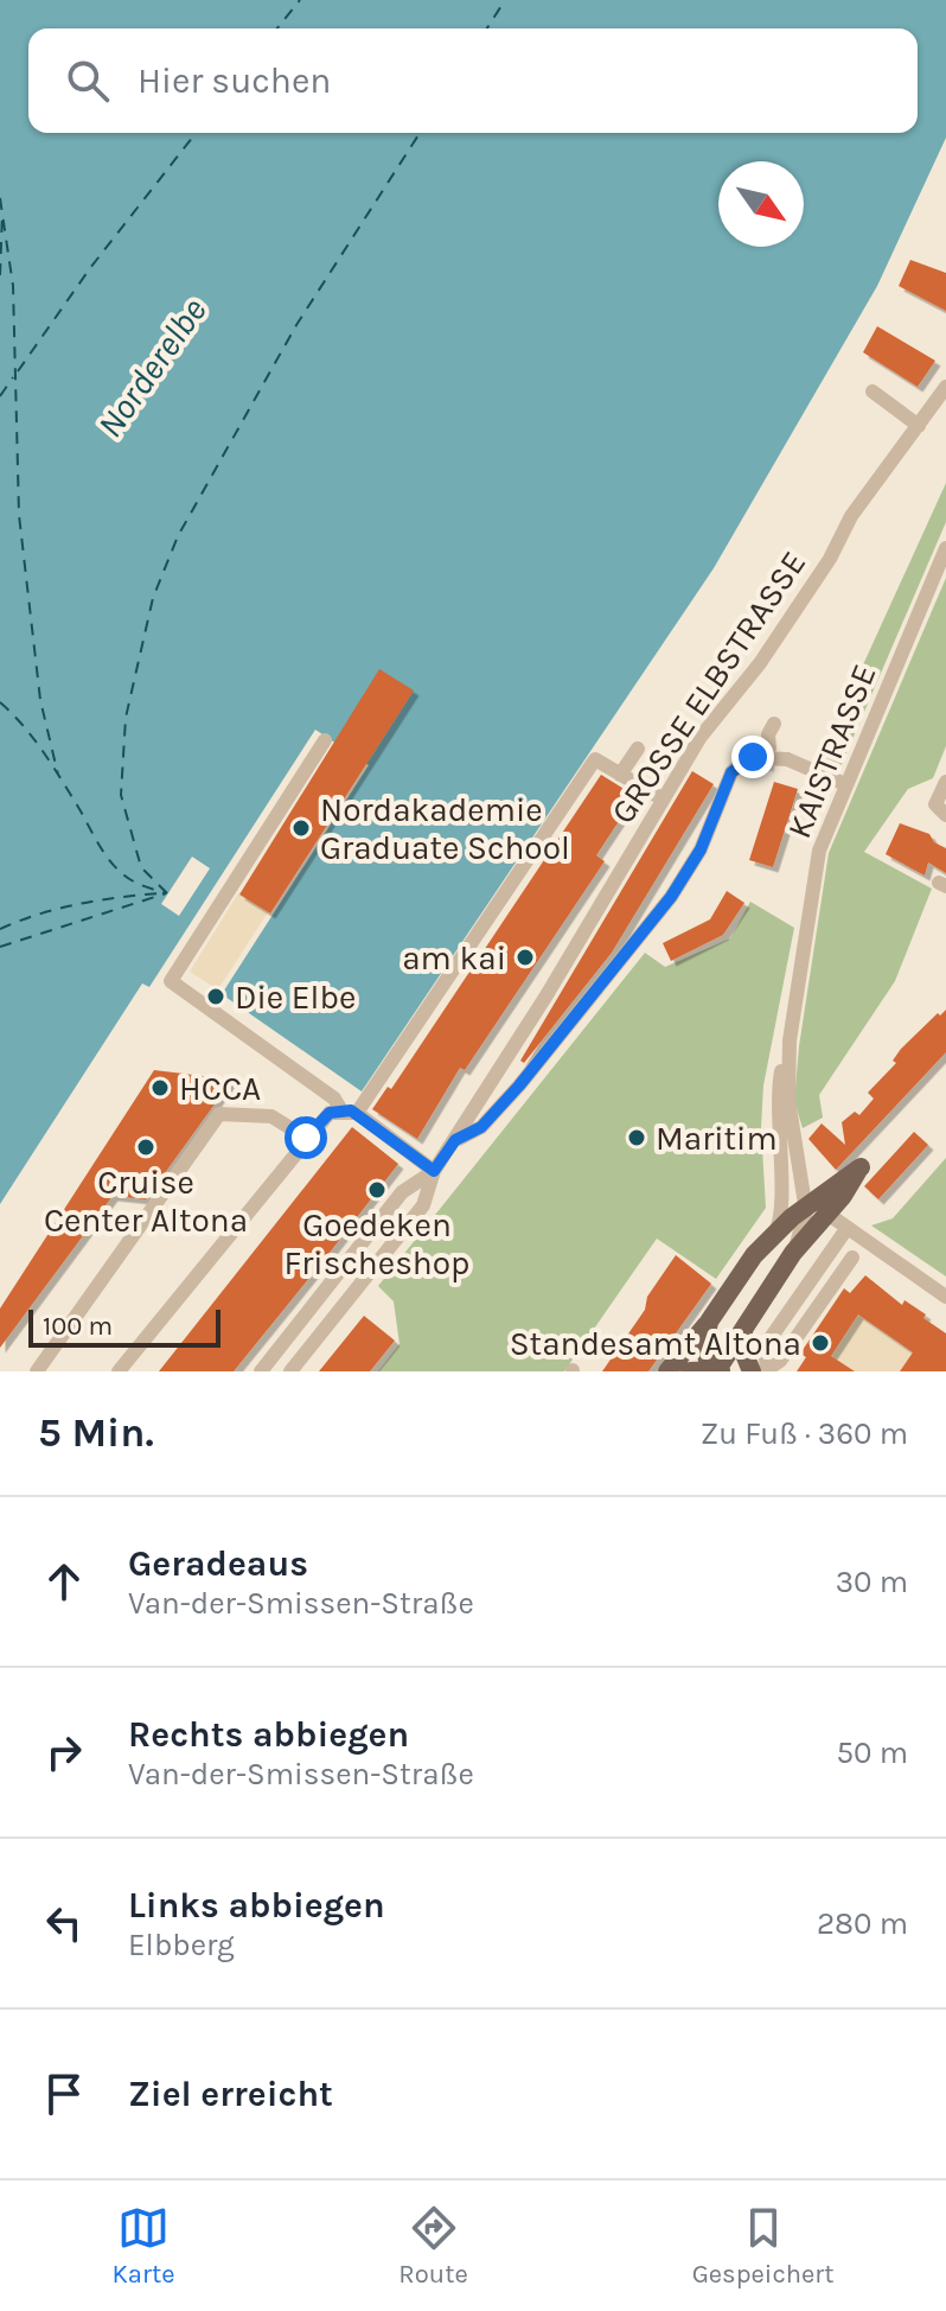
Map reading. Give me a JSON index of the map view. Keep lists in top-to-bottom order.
{
  "streets": {
    "street": ["GROSSE ELBSTRASSE", "KAISTRASSE"]
  },
  "water": ["Norderelbe"],
  "places": [
    "Nordakademie Graduate School",
    "am kai",
    "Die Elbe",
    "HCCA",
    "Maritim",
    "Cruise Center Altona",
    "Goedeken Frischeshop",
    "Standesamt Altona"
  ],
  "scale_bar": "100 m",
  "north": "bottom right",
  "page": {
    "search": "Hier suchen",
    "scale": "100 m",
    "heading": ["5 Min.", "Zu Fuß · 360 m"],
    "list": [
      ["Geradeaus", "Van-der-Smissen-Straße", "30 m"],
      ["Rechts abbiegen", "Van-der-Smissen-Straße", "50 m"],
      ["Links abbiegen", "Elbberg", "280 m"],
      "Ziel erreicht"
    ],
    "nav": ["Karte", "Route", "Gespeichert"]
  }
}
